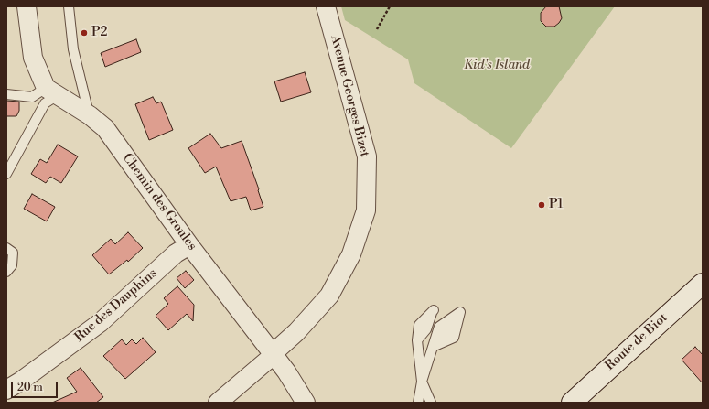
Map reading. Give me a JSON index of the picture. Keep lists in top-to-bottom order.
{
  "streets": {
    "main road": ["Route de Biot"],
    "street": ["Avenue Georges Bizet", "Chemin des Groules", "Rue des Dauphins"]
  },
  "crossings": [
    ["Avenue Georges Bizet", "Chemin des Groules"],
    ["Chemin des Groules", "Rue des Dauphins"]
  ],
  "parks": ["Kid's Island"],
  "places": ["P2", "P1"],
  "scale_bar": "20 m"
}
